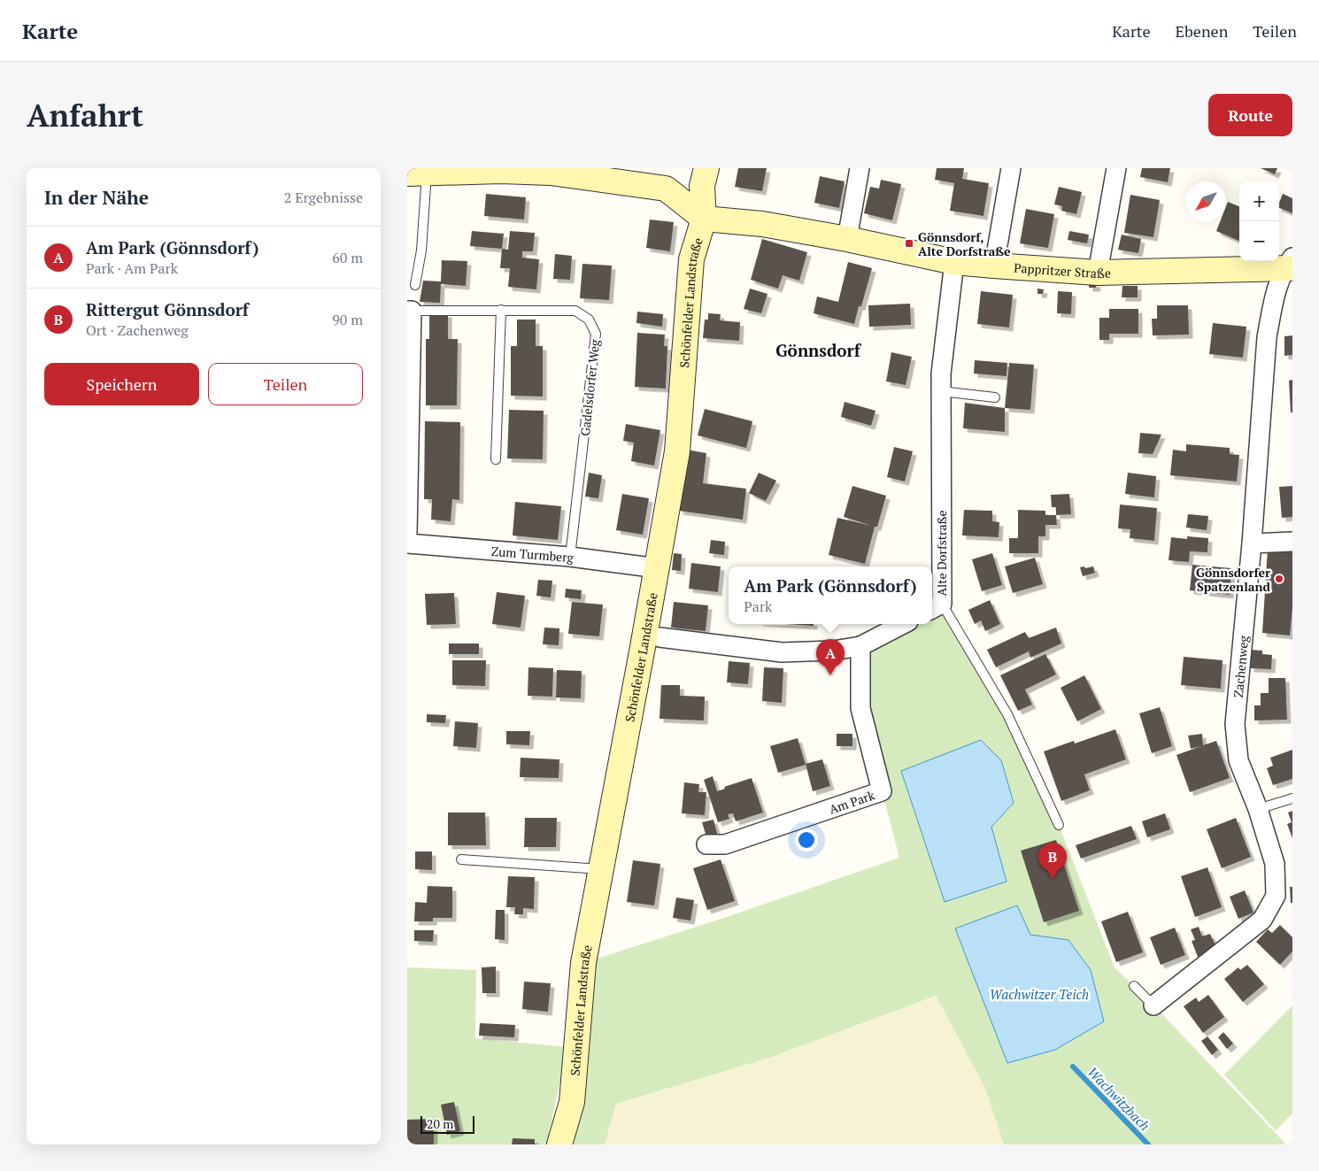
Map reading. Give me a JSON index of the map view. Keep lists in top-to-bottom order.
{
  "streets": {
    "street": [
      "Pappritzer Straße",
      "Schönfelder Landstraße",
      "Gadelsdorfer Weg",
      "Zum Turmberg",
      "Alte Dorfstraße",
      "Zachenweg",
      "Am Park"
    ]
  },
  "crossings": [
    ["Pappritzer Straße", "Schönfelder Landstraße"],
    ["Pappritzer Straße", "Alte Dorfstraße"],
    ["Pappritzer Straße", "Zachenweg"],
    ["Schönfelder Landstraße", "Zum Turmberg"],
    ["Gadelsdorfer Weg", "Zum Turmberg"]
  ],
  "districts": ["Gönnsdorf"],
  "water": ["Wachwitzer Teich", "Wachwitzbach"],
  "places": {
    "transit": ["Gönnsdorf, Alte Dorfstraße"],
    "other": ["Gönnsdorfer Spatzenland"]
  },
  "scale_bar": "20 m",
  "north": "bottom left",
  "page": {
    "header": "Karte",
    "nav": ["Karte", "Ebenen", "Teilen"],
    "buttons": [
      "Route",
      ["Speichern", "Teilen"]
    ],
    "title": "Anfahrt",
    "heading": ["In der Nähe", "2 Ergebnisse"],
    "map_buttons": ["+", "−"],
    "list": [
      {
        "mark": "A",
        "name": "Am Park (Gönnsdorf)",
        "note": "Park · Am Park",
        "value": "60 m"
      },
      {
        "mark": "B",
        "name": "Rittergut Gönnsdorf",
        "note": "Ort · Zachenweg",
        "value": "90 m"
      }
    ],
    "popup": ["Am Park (Gönnsdorf)", "Park"],
    "pins": ["A", "B"],
    "scale": "20 m"
  }
}
